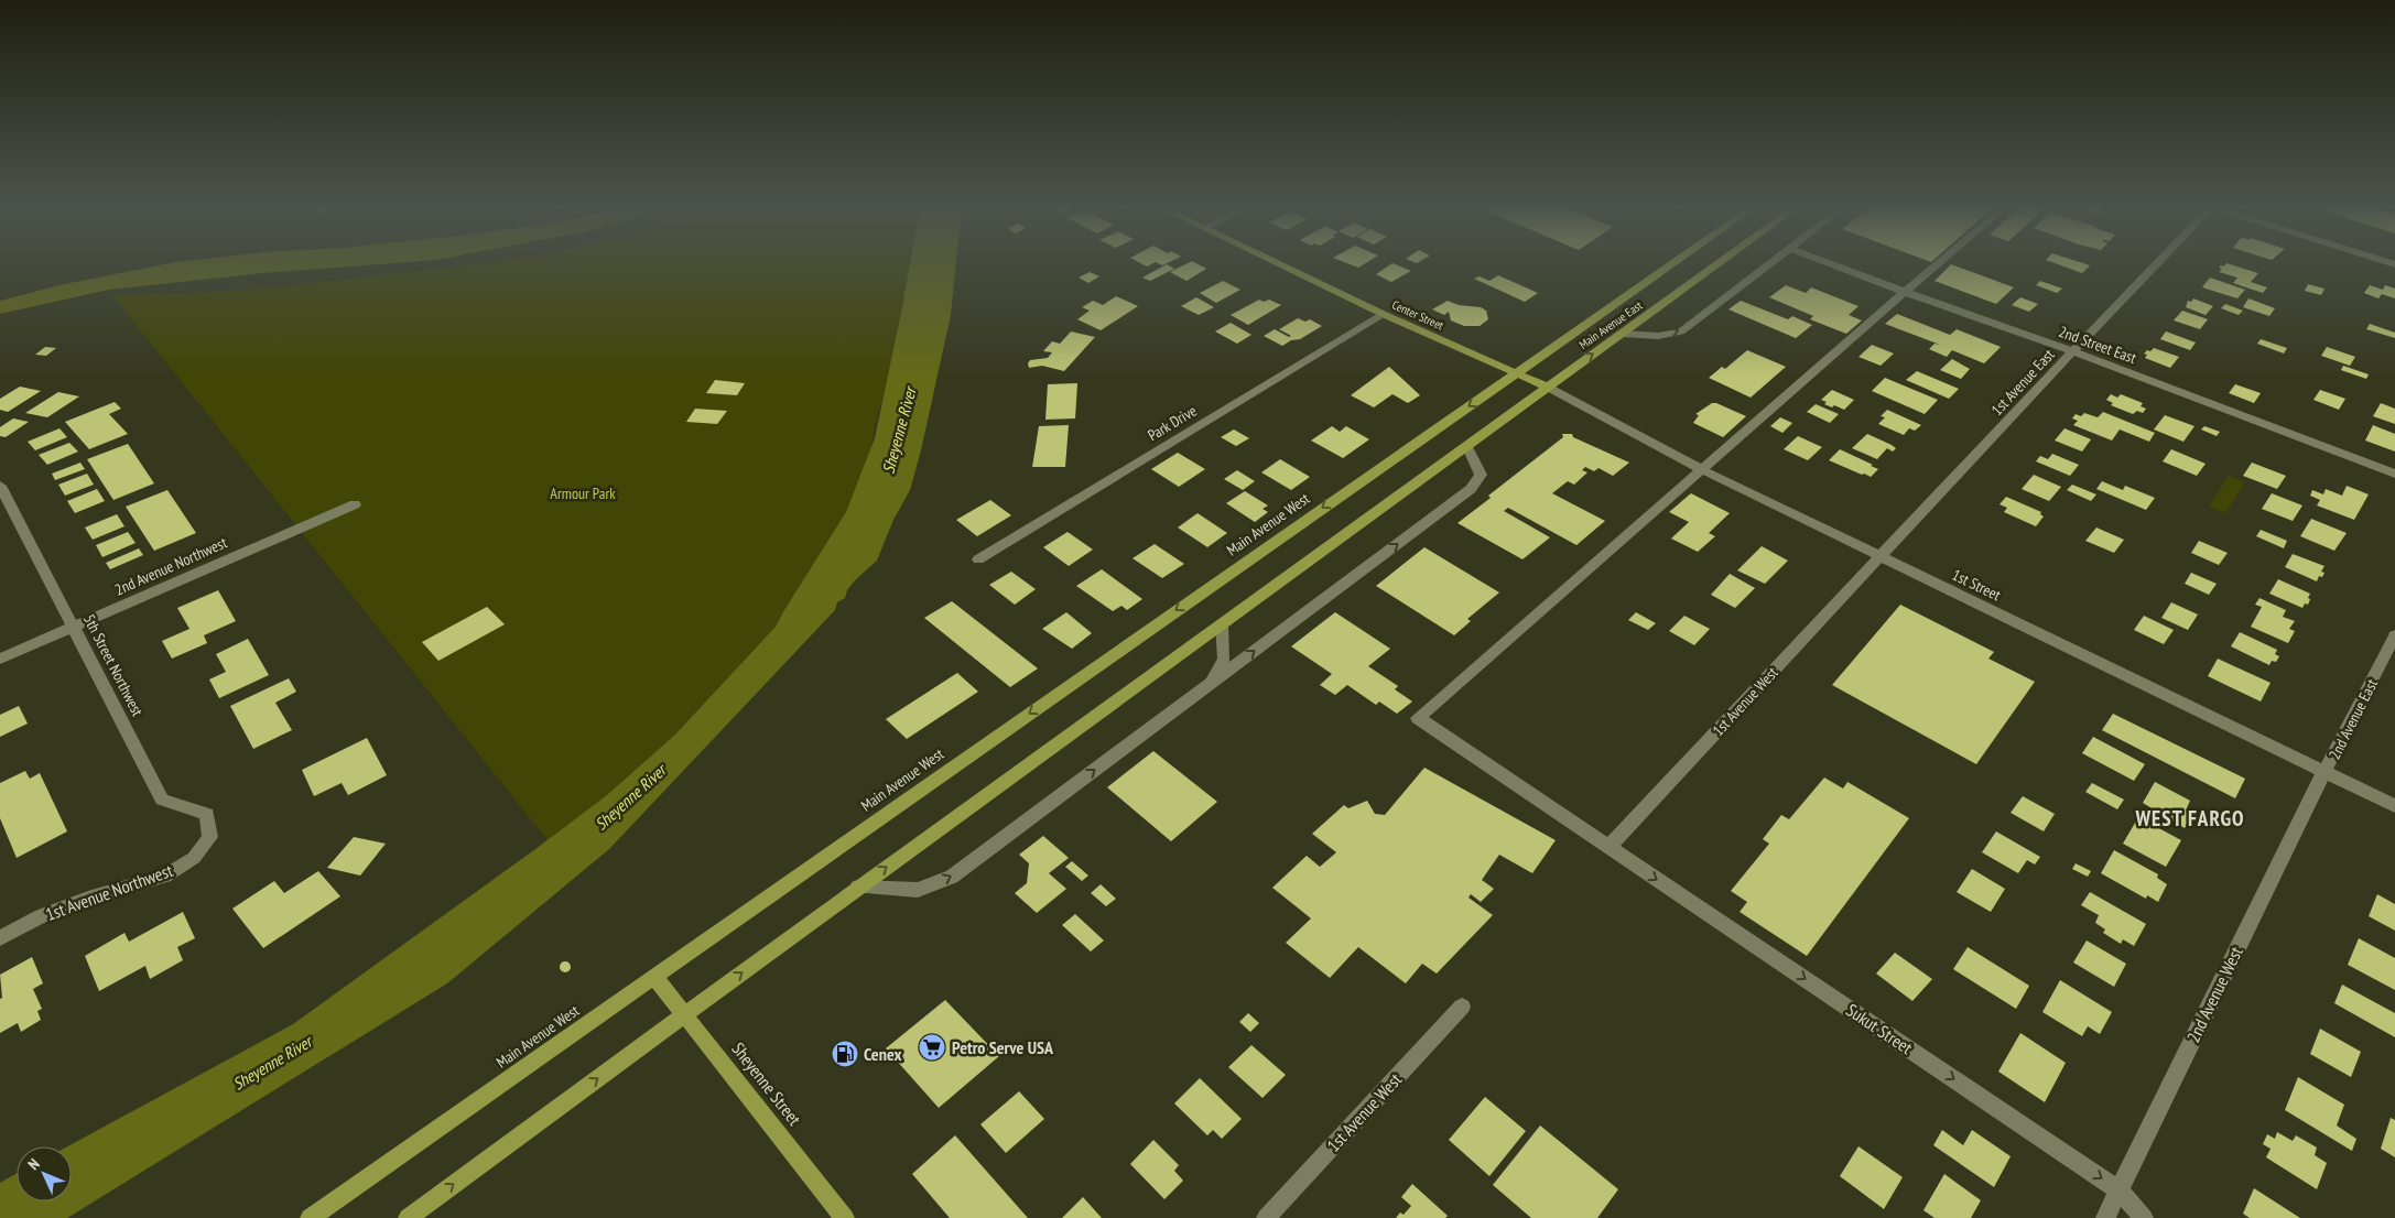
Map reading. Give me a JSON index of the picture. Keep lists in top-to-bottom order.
{
  "streets": {
    "main road": [
      "Center Street",
      "Main Avenue East",
      "Main Avenue West",
      "Sheyenne Street"
    ],
    "street": [
      "2nd Street East",
      "1st Avenue East",
      "Park Drive",
      "2nd Avenue Northwest",
      "1st Street",
      "5th Street Northwest",
      "1st Avenue West",
      "2nd Avenue East",
      "1st Avenue Northwest",
      "2nd Avenue West",
      "Sukut Street"
    ]
  },
  "crossings": [
    ["Center Street", "Main Avenue East"],
    ["Center Street", "Park Drive"],
    ["Center Street", "Main Avenue West"],
    ["Center Street", "1st Street"],
    ["Main Avenue East", "Main Avenue West"],
    ["Main Avenue East", "1st Street"],
    ["2nd Street East", "1st Avenue East"],
    ["1st Avenue East", "1st Street"],
    ["1st Avenue East", "1st Avenue West"],
    ["Main Avenue West", "Sheyenne Street"],
    ["2nd Avenue Northwest", "5th Street Northwest"],
    ["1st Street", "1st Avenue West"],
    ["1st Street", "2nd Avenue East"],
    ["1st Street", "2nd Avenue West"],
    ["1st Street", "Sukut Street"],
    ["5th Street Northwest", "1st Avenue Northwest"],
    ["1st Avenue West", "Sukut Street"],
    ["2nd Avenue East", "2nd Avenue West"],
    ["2nd Avenue West", "Sukut Street"]
  ],
  "one_way": ["Sukut Street"],
  "districts": ["WEST FARGO"],
  "water": ["Sheyenne River"],
  "parks": ["Armour Park"],
  "places": {
    "supermarket": ["Petro Serve USA"],
    "fuel station": ["Cenex"]
  },
  "north": "top left"
}
